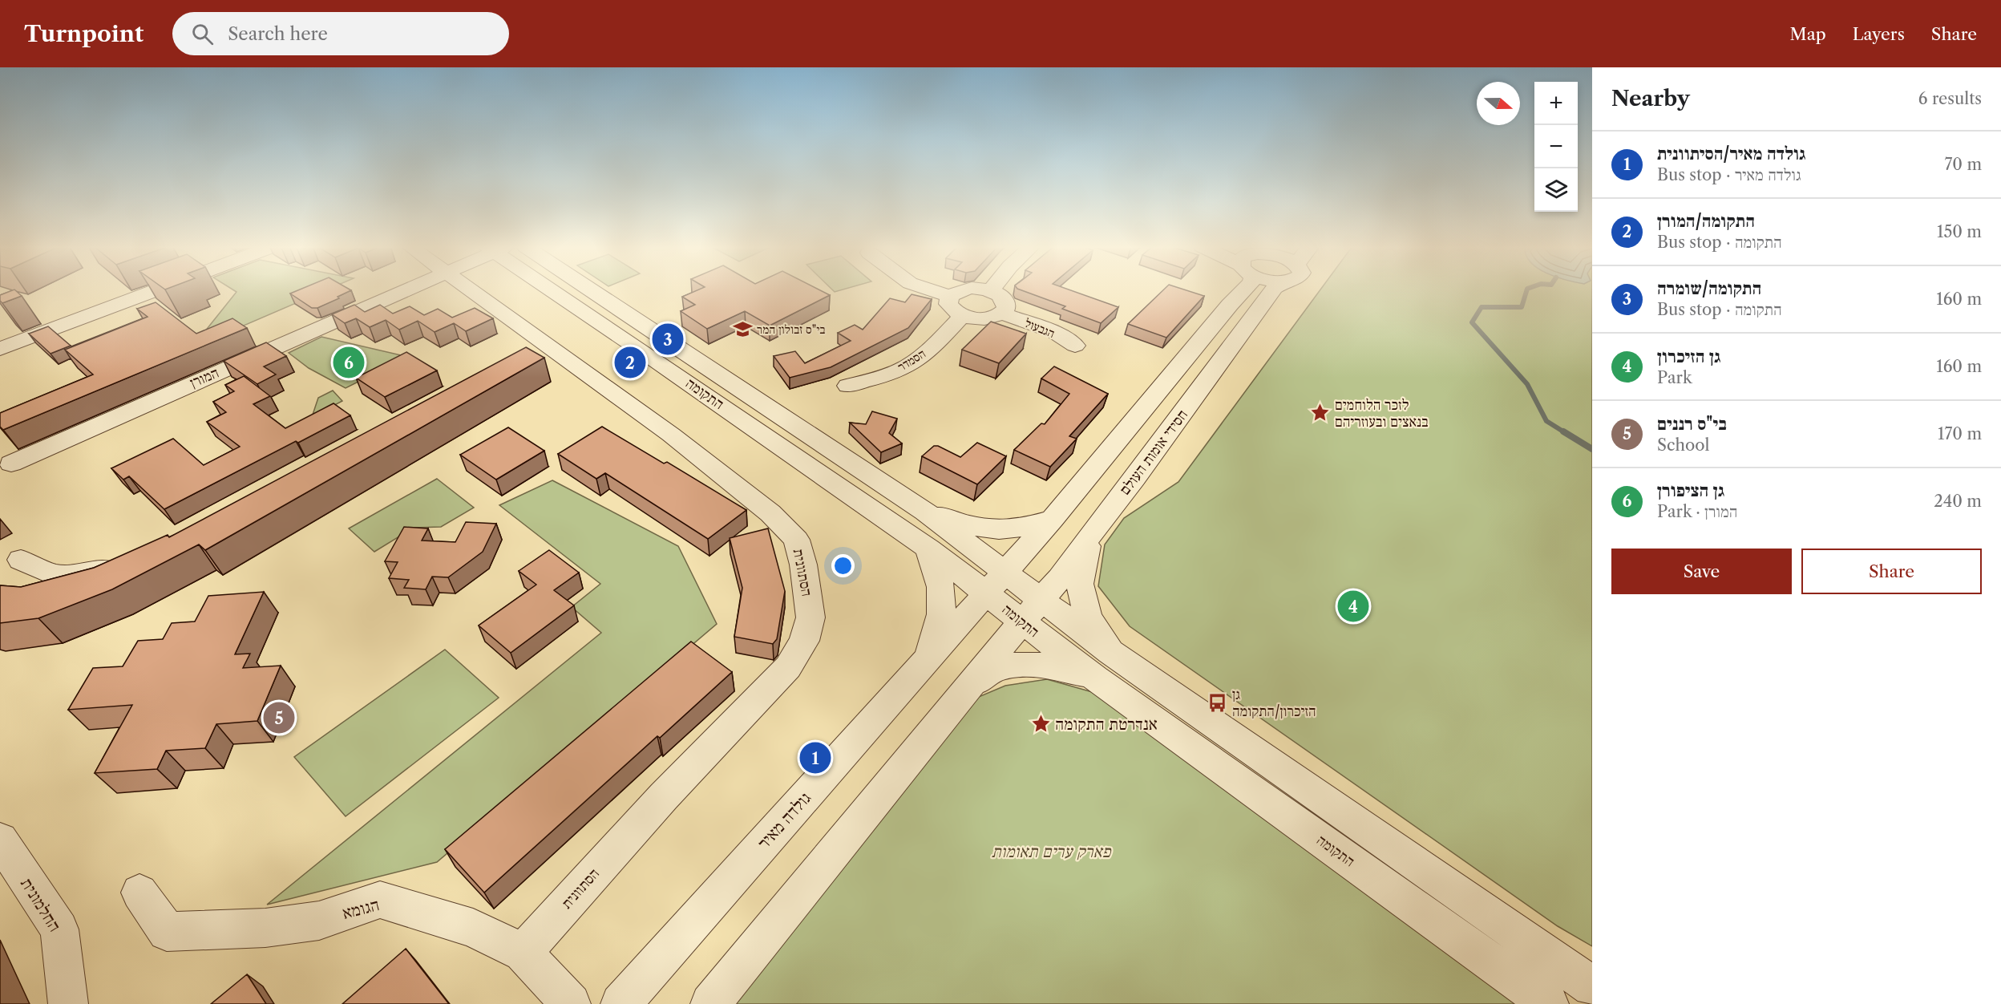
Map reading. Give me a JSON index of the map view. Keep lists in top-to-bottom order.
{
  "streets": {
    "street": [
      "הגבעול",
      "הסמדר",
      "המורן",
      "התקומה",
      "חסידי אומות העולם",
      "הסתוונית",
      "גולדה מאיר",
      "החלמונית",
      "הגומא"
    ]
  },
  "crossings": [
    ["התקומה", "חסידי אומות העולם"],
    ["התקומה", "גולדה מאיר"],
    ["הסתוונית", "הגומא"]
  ],
  "parks": ["פארק ערים תאומות"],
  "places": {
    "school or university": ["בי\"ס זבולון המר"],
    "place": ["לזכר הלוחמים בנאצים ובעוזריהם", "אנדרטת התקומה"],
    "bus stop": ["גן הזיכרון/התקומה"]
  },
  "north": "right",
  "page": {
    "header": "Turnpoint",
    "search": "Search here",
    "nav": ["Map", "Layers", "Share"],
    "heading": ["Nearby", "6 results"],
    "map_buttons": ["+", "−"],
    "list": [
      {
        "mark": "1",
        "name": "גולדה מאיר/הסיתוונית",
        "note": "Bus stop · גולדה מאיר",
        "value": "70 m"
      },
      {
        "mark": "2",
        "name": "התקומה/המורן",
        "note": "Bus stop · התקומה",
        "value": "150 m"
      },
      {
        "mark": "3",
        "name": "התקומה/שומרה",
        "note": "Bus stop · התקומה",
        "value": "160 m"
      },
      {
        "mark": "4",
        "name": "גן הזיכרון",
        "note": "Park",
        "value": "160 m"
      },
      {
        "mark": "5",
        "name": "בי\"ס רננים",
        "note": "School",
        "value": "170 m"
      },
      {
        "mark": "6",
        "name": "גן הציפורן",
        "note": "Park · המורן",
        "value": "240 m"
      }
    ],
    "pins": [
      "3",
      "2",
      "6",
      "4",
      "5",
      "1"
    ],
    "buttons": ["Save", "Share"]
  }
}
